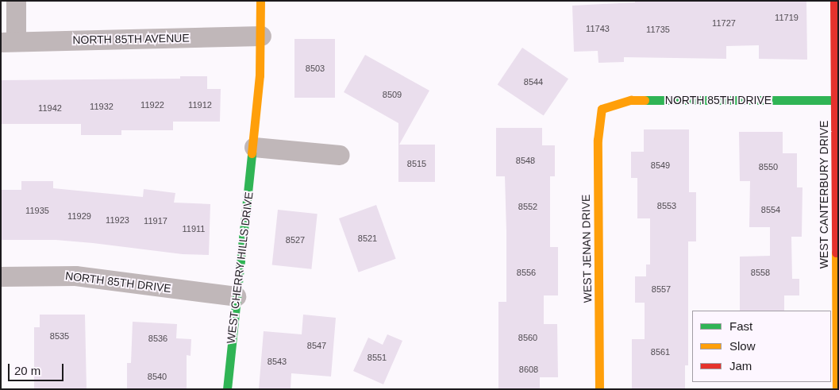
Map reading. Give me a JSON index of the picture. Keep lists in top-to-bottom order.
{
  "streets": {
    "street": [
      "NORTH 85TH AVENUE",
      "NORTH 85TH DRIVE",
      "WEST CANTERBURY DRIVE",
      "WEST JENAN DRIVE",
      "WEST CHERRY HILLS DRIVE"
    ]
  },
  "crossings": [
    ["NORTH 85TH AVENUE", "WEST CHERRY HILLS DRIVE"],
    ["NORTH 85TH DRIVE", "WEST CANTERBURY DRIVE"],
    ["NORTH 85TH DRIVE", "WEST JENAN DRIVE"],
    ["NORTH 85TH DRIVE", "WEST CHERRY HILLS DRIVE"]
  ],
  "house_numbers": [
    "11719",
    "11727",
    "11743",
    "11735",
    "8503",
    "8544",
    "8509",
    "11922",
    "11912",
    "11932",
    "11942",
    "8548",
    "8515",
    "8549",
    "8550",
    "8553",
    "8552",
    "8554",
    "11935",
    "11929",
    "11923",
    "11917",
    "11911",
    "8521",
    "8527",
    "8556",
    "8558",
    "8557",
    "8535",
    "8560",
    "8536",
    "8547",
    "8561",
    "8551",
    "8543",
    "8608",
    "8540"
  ],
  "legend": ["Fast", "Slow", "Jam"],
  "scale_bar": "20 m"
}
